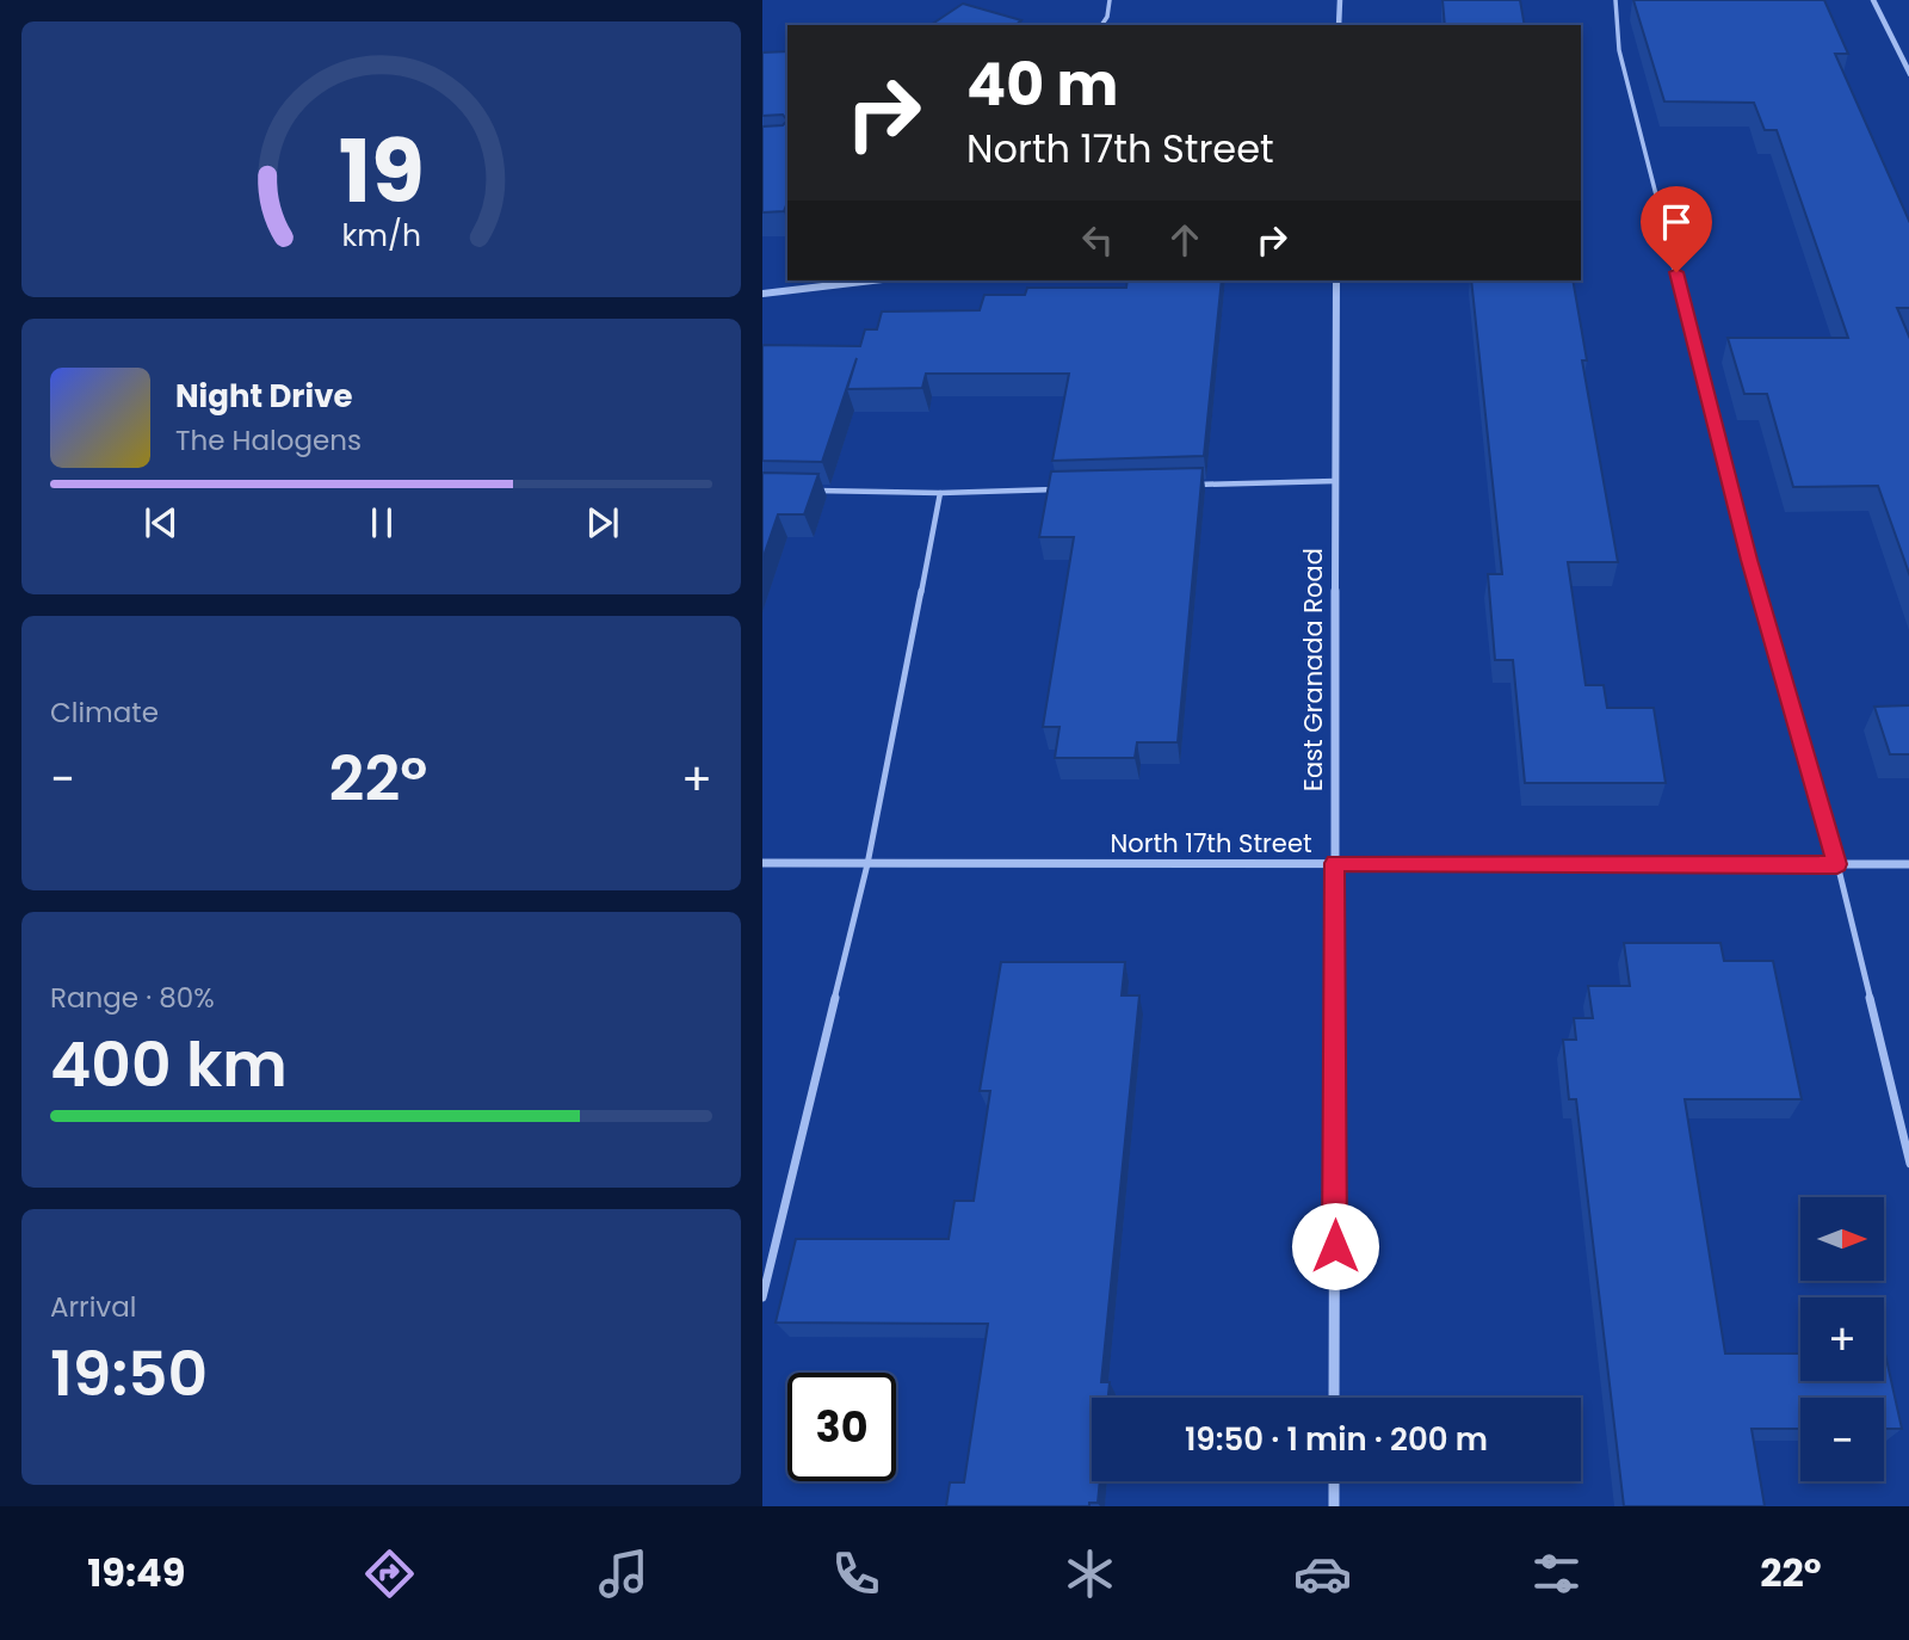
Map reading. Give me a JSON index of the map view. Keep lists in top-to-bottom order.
{
  "streets": {
    "street": ["East Granada Road", "North 17th Street"]
  },
  "crossings": [
    ["East Granada Road", "North 17th Street"]
  ],
  "north": "right",
  "page": {
    "turn": ["40 m", "North 17th Street"],
    "song": ["Night Drive", "The Halogens"],
    "tile": [
      "Climate",
      ["Range · 80%", "400 km"],
      ["Arrival", "19:50"]
    ],
    "heat": ["−", "22°", "+"],
    "map_buttons": ["+", "−"],
    "limit": "30",
    "trip": "19:50 · 1 min · 200 m",
    "tabs": ["19:49", "22°"],
    "gauge": ["19", "km/h"]
  }
}
